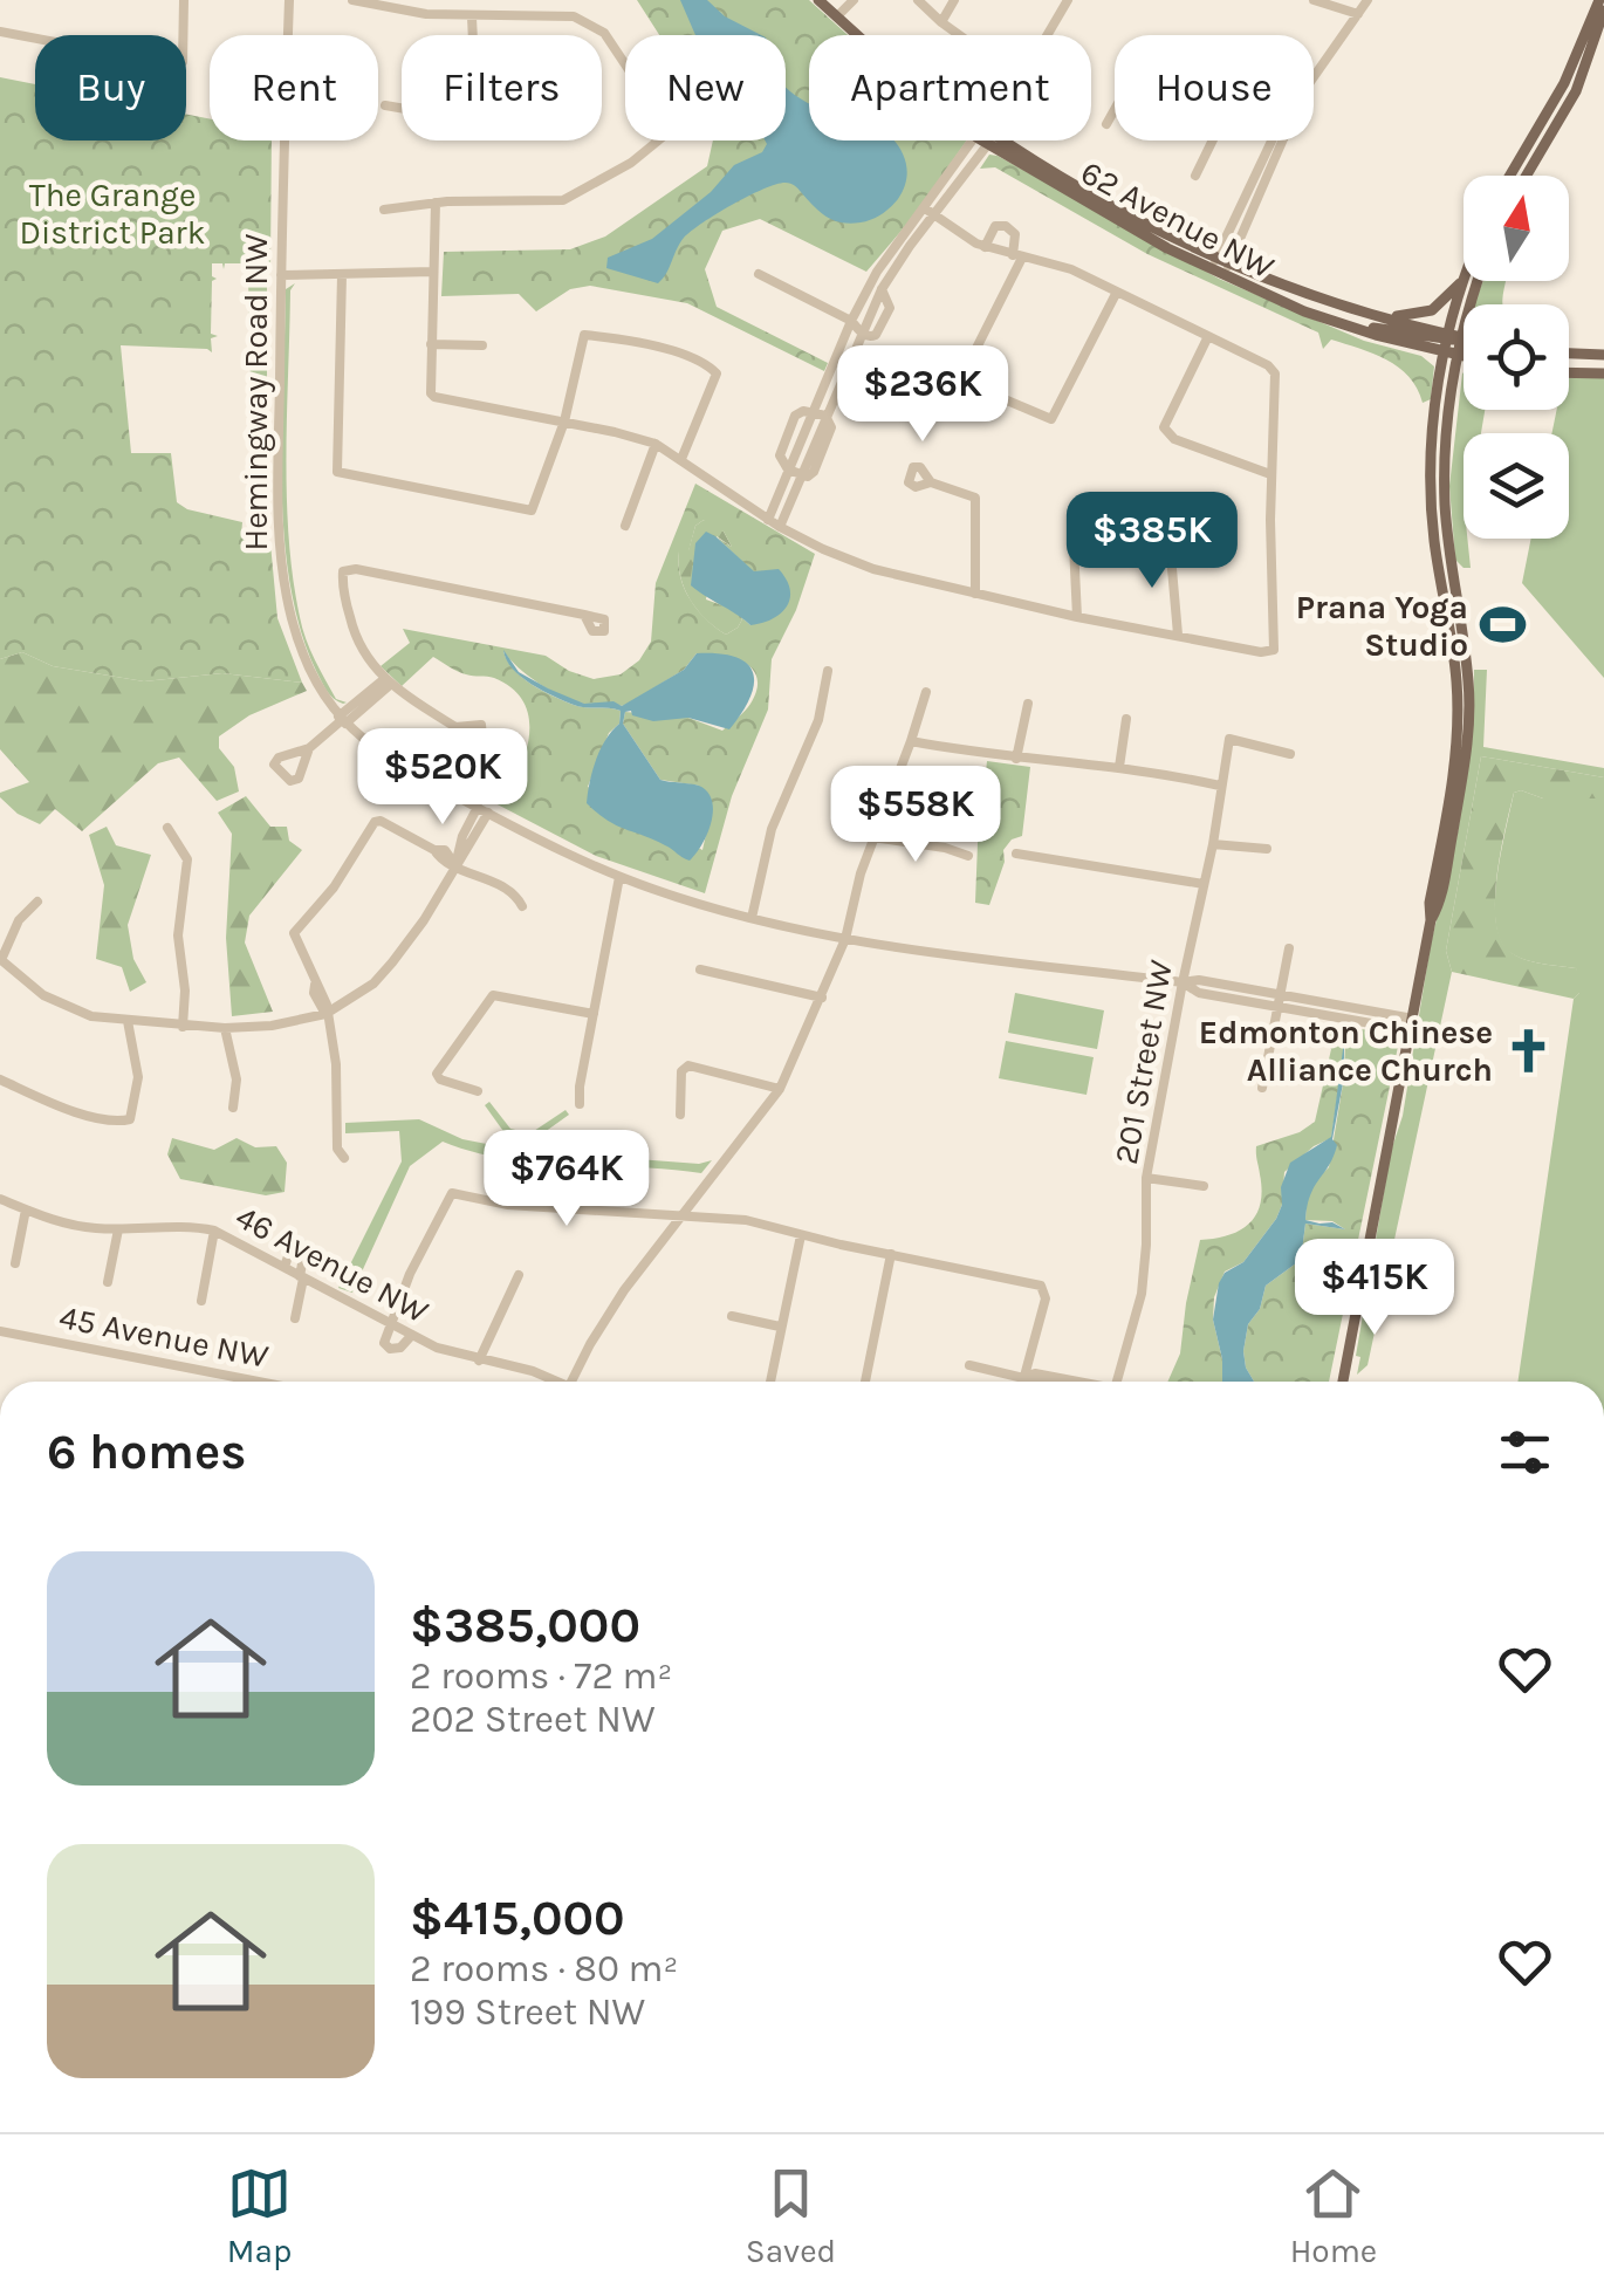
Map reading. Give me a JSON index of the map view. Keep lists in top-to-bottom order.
{
  "streets": {
    "main road": ["62 Avenue NW"],
    "street": [
      "Hemingway Road NW",
      "201 Street NW",
      "46 Avenue NW",
      "45 Avenue NW"
    ]
  },
  "crossings": [
    ["Hemingway Road NW", "201 Street NW"]
  ],
  "parks": ["The Grange District Park"],
  "places": {
    "sports": ["Prana Yoga Studio"],
    "church": ["Edmonton Chinese Alliance Church"]
  },
  "north": "top",
  "page": {
    "chip": [
      "Buy",
      "Rent",
      "Filters",
      "New",
      "Apartment",
      "House"
    ],
    "price": [
      "$236K",
      "$385K",
      "$520K",
      "$558K",
      "$764K",
      "$415K"
    ],
    "heading": "6 homes",
    "list": [
      {
        "name": "$385,000",
        "note": "2 rooms · 72 m² · 202 Street NW"
      },
      {
        "name": "$415,000",
        "note": "2 rooms · 80 m² · 199 Street NW"
      }
    ],
    "tabs": ["Map", "Saved", "Home"]
  }
}
